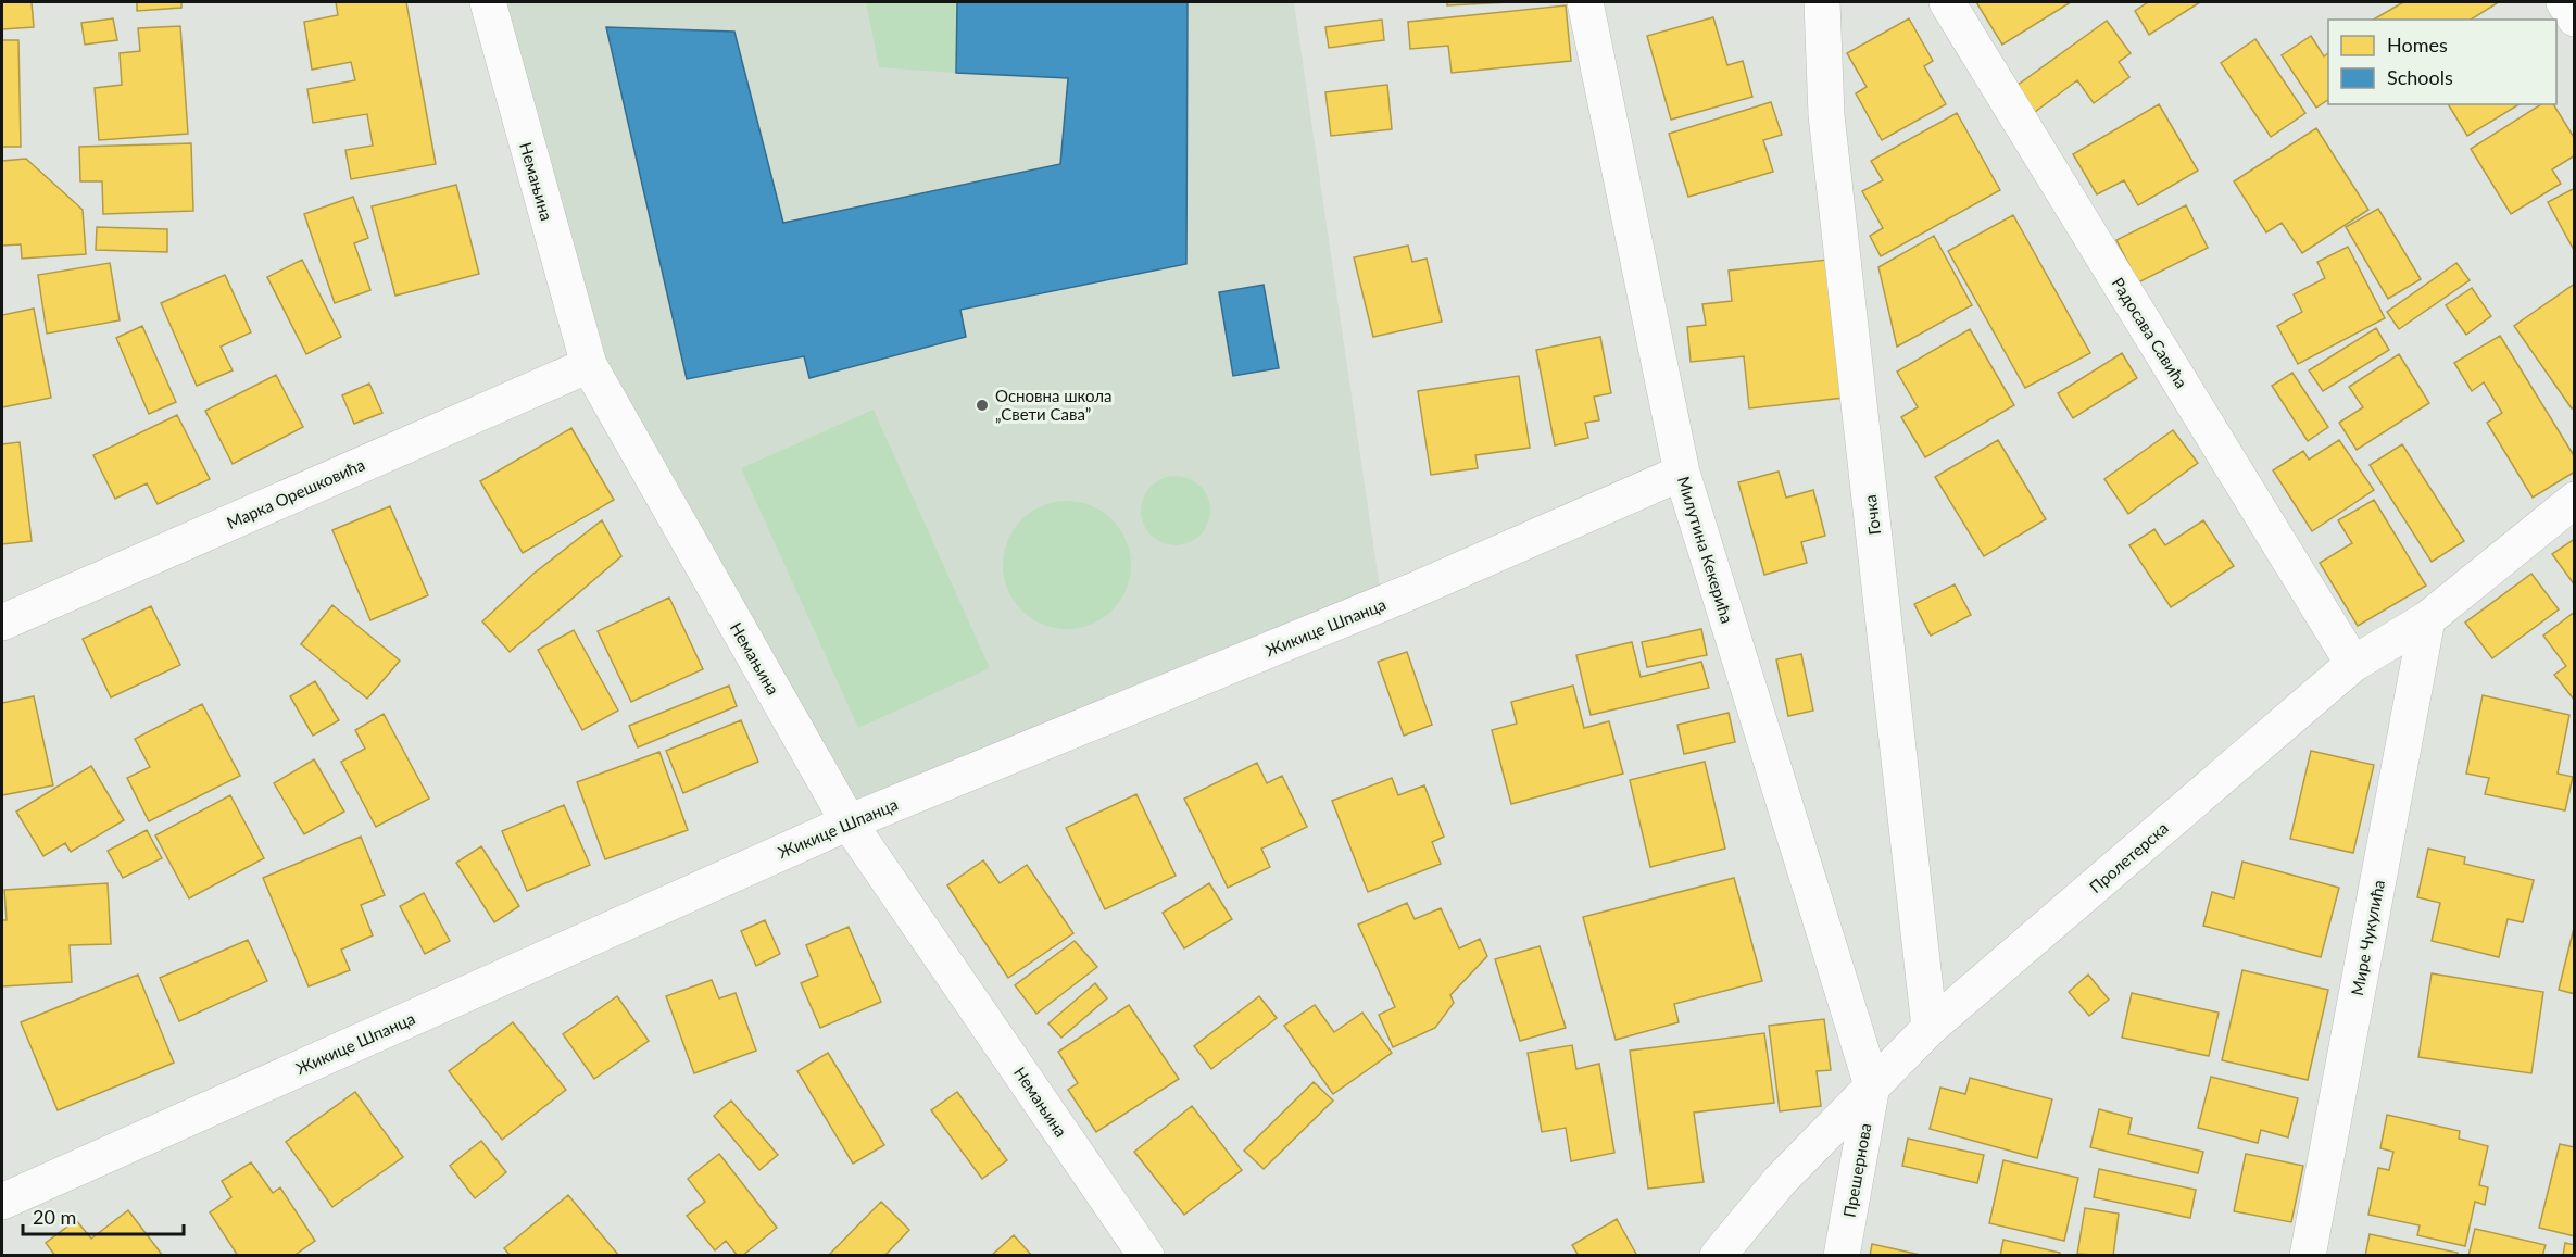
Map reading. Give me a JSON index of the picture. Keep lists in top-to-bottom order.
{
  "streets": {
    "street": [
      "Немањина",
      "Радосава Савића",
      "Марка Орешковића",
      "Гочка",
      "Милутина Кекерића",
      "Жикице Шпанца",
      "Пролетерска",
      "Мире Чукулића",
      "Прешернова"
    ]
  },
  "crossings": [
    ["Немањина", "Марка Орешковића"],
    ["Немањина", "Жикице Шпанца"],
    ["Радосава Савића", "Пролетерска"],
    ["Гочка", "Пролетерска"],
    ["Милутина Кекерића", "Жикице Шпанца"],
    ["Милутина Кекерића", "Пролетерска"],
    ["Милутина Кекерића", "Прешернова"],
    ["Пролетерска", "Мире Чукулића"],
    ["Пролетерска", "Прешернова"]
  ],
  "places": ["Основна школа „Свети Сава”"],
  "legend": ["Homes", "Schools"],
  "scale_bar": "20 m"
}
